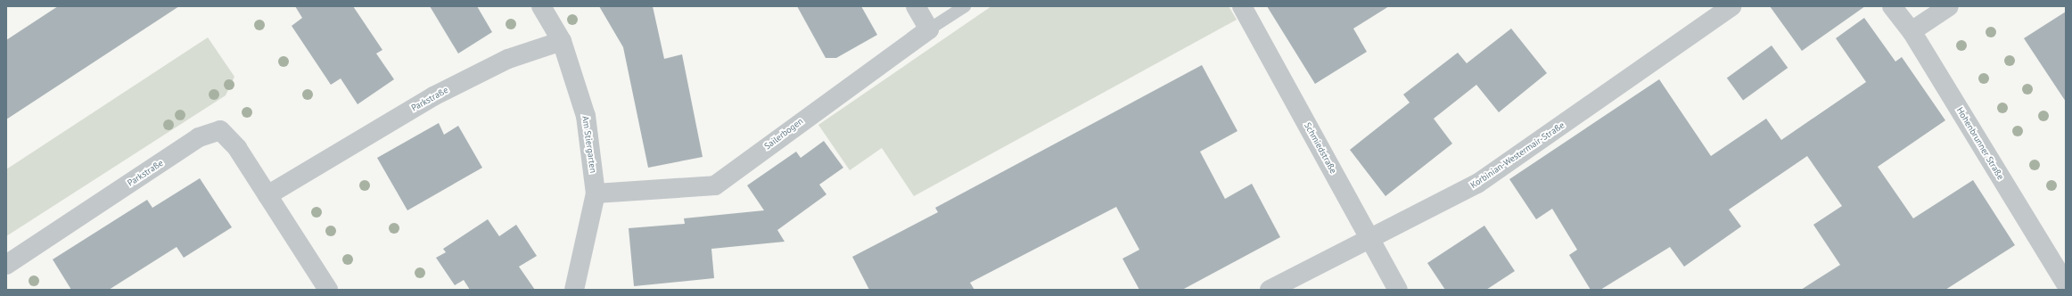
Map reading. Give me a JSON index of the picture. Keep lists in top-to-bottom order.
{
  "streets": {
    "street": [
      "Parkstraße",
      "Sailerbogen",
      "Hohenbrunner Straße",
      "Am Stiergarten",
      "Schmiedstraße",
      "Korbinian-Westermair-Straße"
    ]
  },
  "crossings": [
    ["Parkstraße", "Am Stiergarten"],
    ["Sailerbogen", "Am Stiergarten"],
    ["Schmiedstraße", "Korbinian-Westermair-Straße"]
  ]
}
